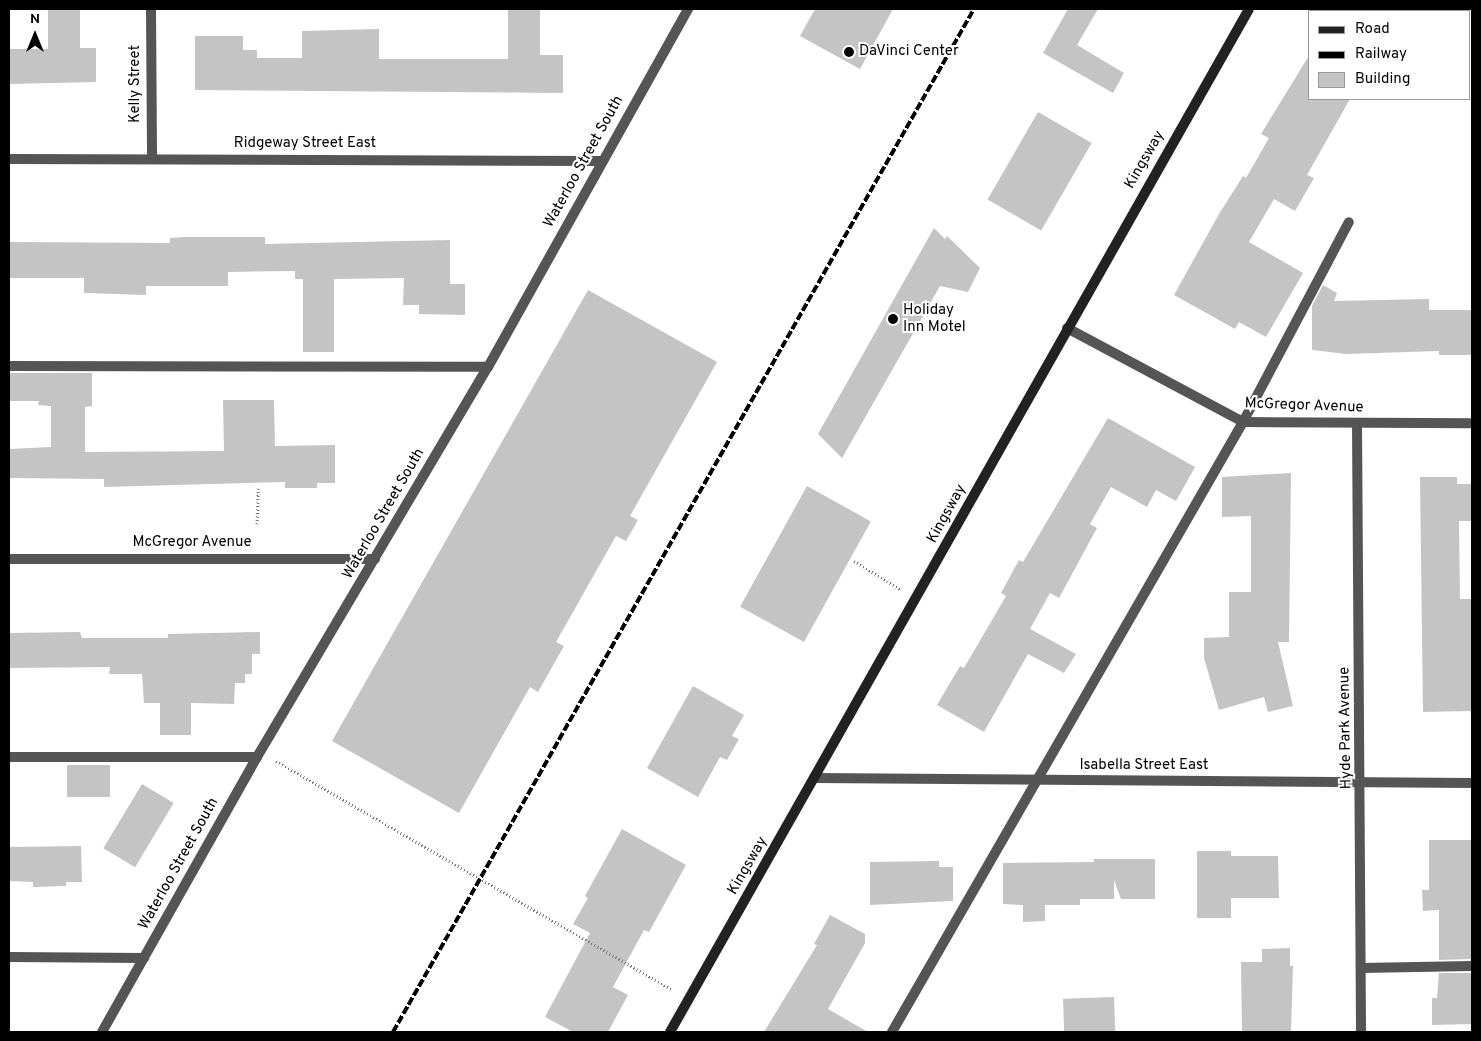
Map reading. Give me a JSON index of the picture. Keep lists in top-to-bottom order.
{
  "streets": {
    "main road": ["Kingsway"],
    "street": [
      "Kelly Street",
      "Ridgeway Street East",
      "Waterloo Street South",
      "McGregor Avenue",
      "Hyde Park Avenue",
      "Isabella Street East"
    ]
  },
  "crossings": [
    ["Kelly Street", "Ridgeway Street East"],
    ["Ridgeway Street East", "Waterloo Street South"],
    ["Kingsway", "McGregor Avenue"],
    ["Kingsway", "Isabella Street East"],
    ["Waterloo Street South", "McGregor Avenue"],
    ["McGregor Avenue", "Hyde Park Avenue"],
    ["Hyde Park Avenue", "Isabella Street East"]
  ],
  "places": ["DaVinci Center", "Holiday Inn Motel"],
  "legend": ["Road", "Railway", "Building"],
  "north": "top"
}
